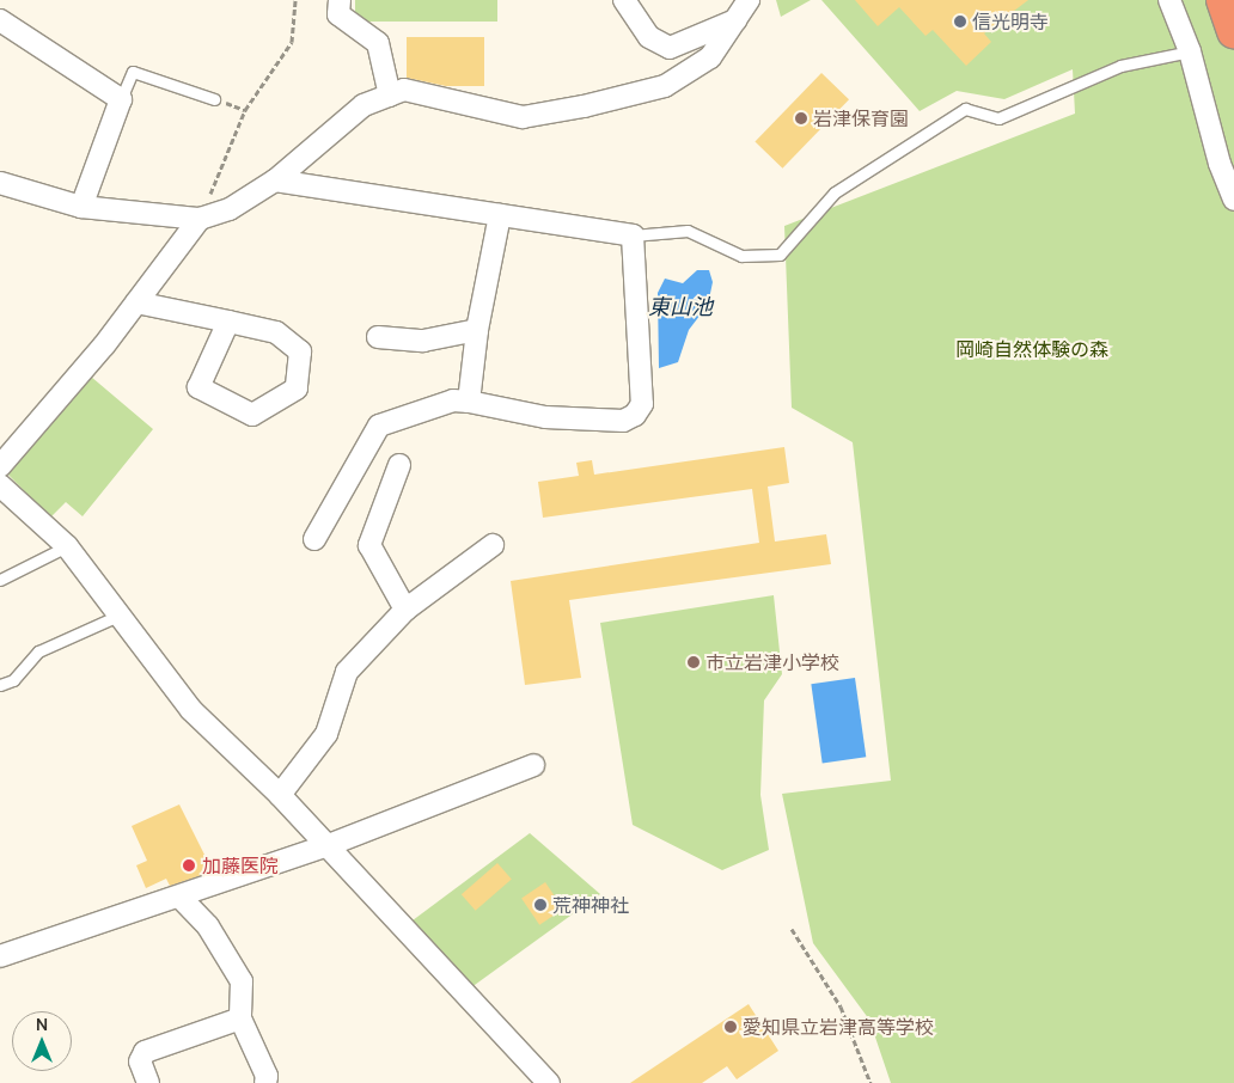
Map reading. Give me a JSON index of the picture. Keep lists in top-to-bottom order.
{
  "water": ["東山池"],
  "parks": ["岡崎自然体験の森"],
  "places": [
    "信光明寺",
    "岩津保育園",
    "市立岩津小学校",
    "加藤医院",
    "荒神神社",
    "愛知県立岩津高等学校"
  ],
  "north": "top"
}
